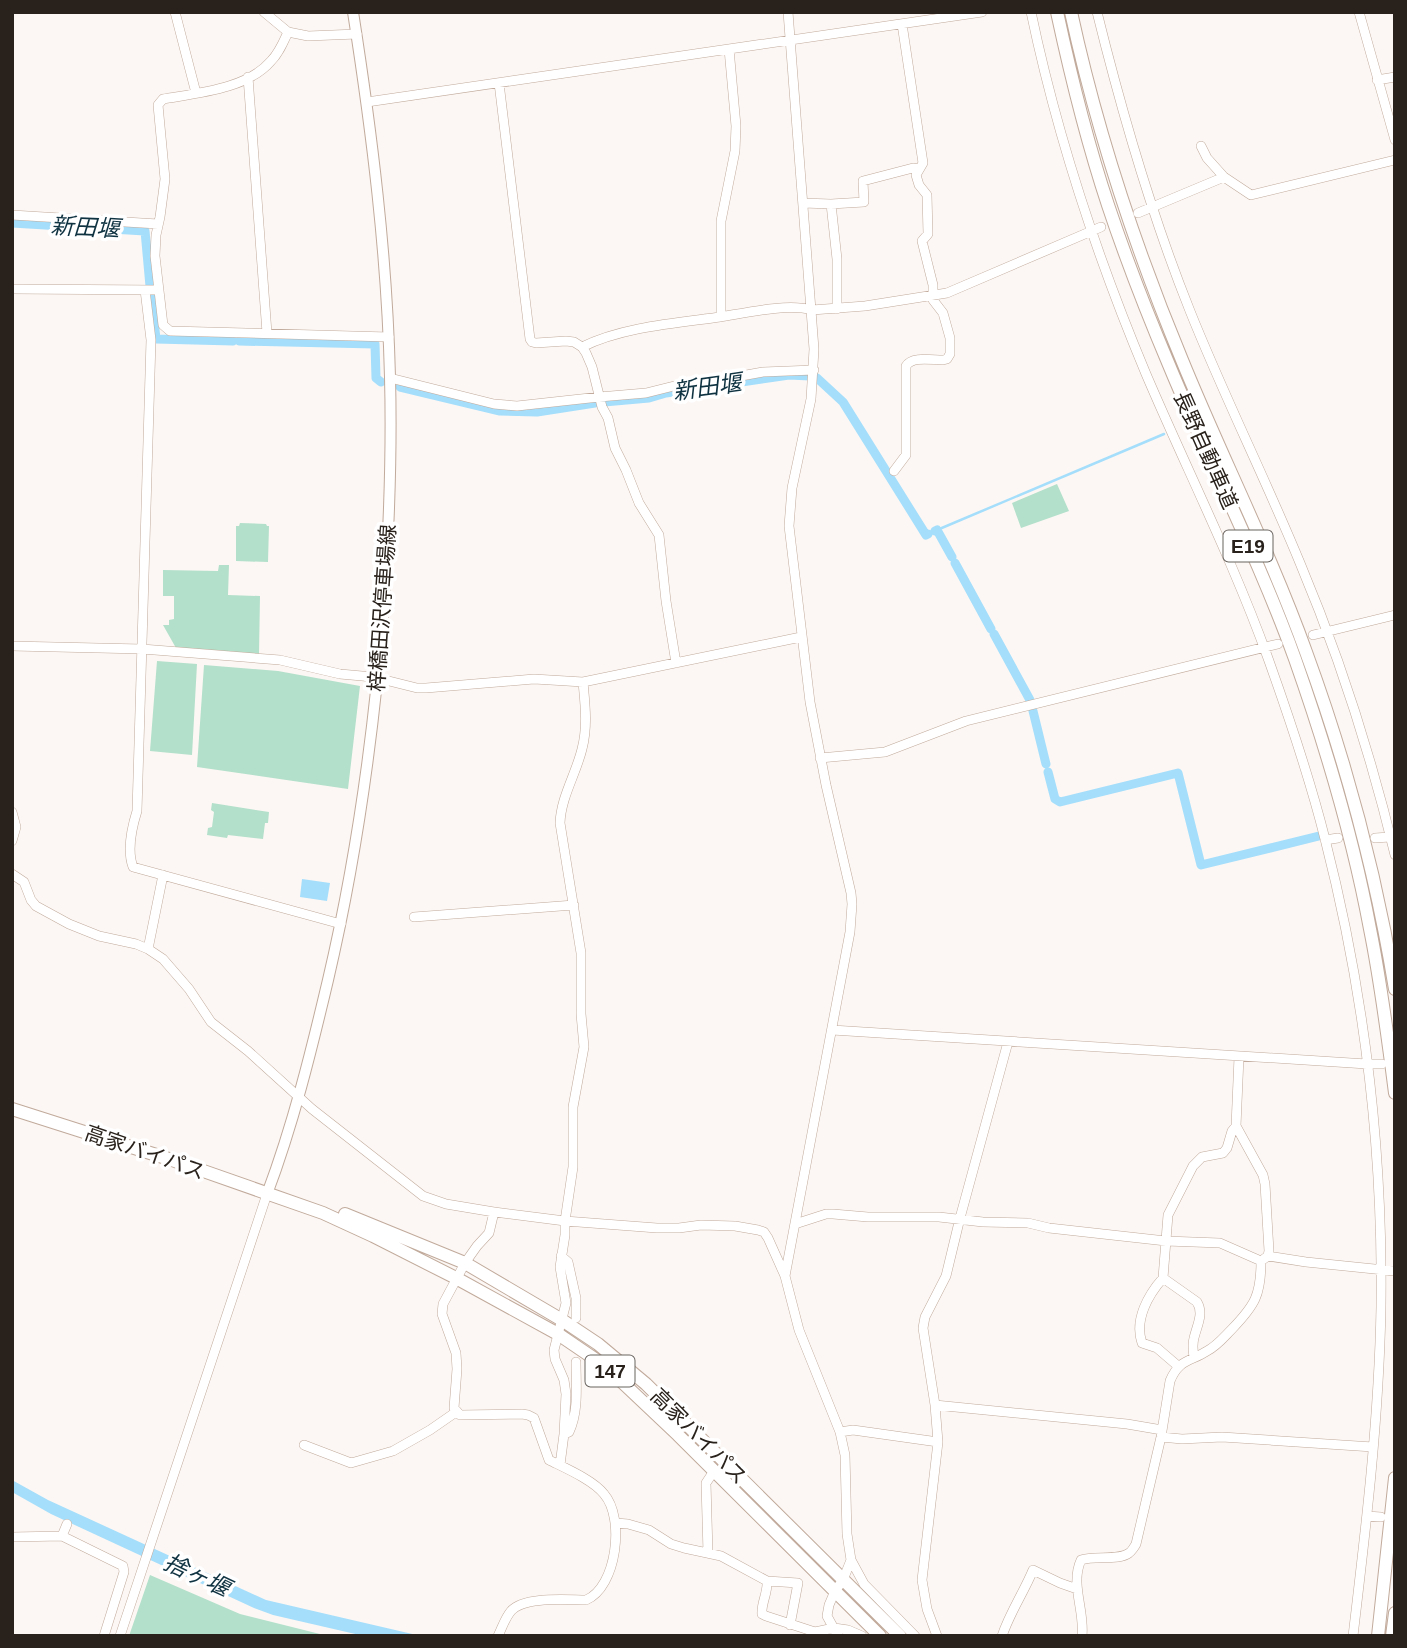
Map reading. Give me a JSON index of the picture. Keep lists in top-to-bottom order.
{
  "streets": {
    "highway": [
      "長野自動車道",
      "E19",
      "高家バイパス",
      "147"
    ],
    "main road": ["梓橋田沢停車場線"]
  },
  "crossings": [
    ["梓橋田沢停車場線", "高家バイパス"]
  ],
  "water": ["新田堰", "捨ヶ堰"]
}
